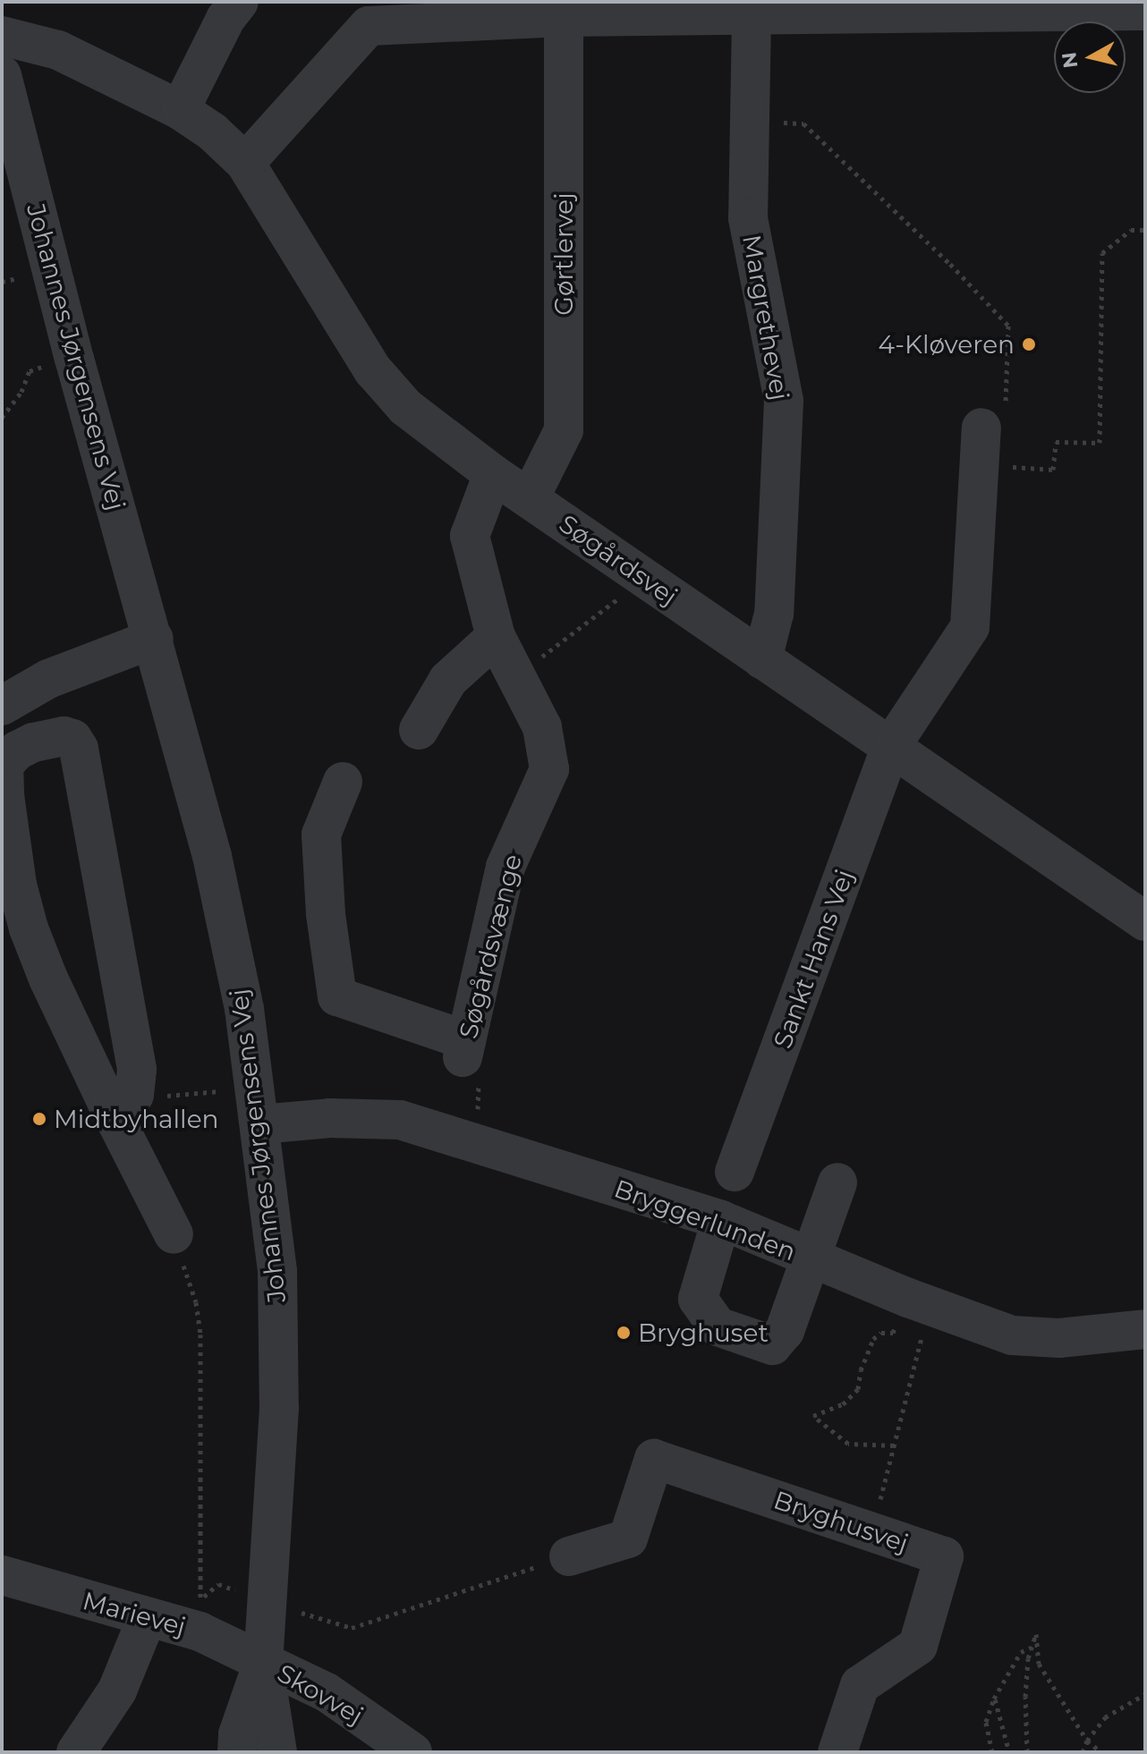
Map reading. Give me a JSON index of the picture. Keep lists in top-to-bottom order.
{
  "streets": {
    "street": [
      "Gørtlervej",
      "Margrethevej",
      "Johannes Jørgensens Vej",
      "Søgårdsvej",
      "Søgårdsvænge",
      "Sankt Hans Vej",
      "Bryggerlunden",
      "Bryghusvej",
      "Marievej",
      "Skovvej"
    ]
  },
  "crossings": [
    ["Gørtlervej", "Søgårdsvej"],
    ["Margrethevej", "Søgårdsvej"],
    ["Johannes Jørgensens Vej", "Bryggerlunden"],
    ["Johannes Jørgensens Vej", "Marievej"],
    ["Johannes Jørgensens Vej", "Skovvej"],
    ["Søgårdsvej", "Søgårdsvænge"],
    ["Søgårdsvej", "Sankt Hans Vej"],
    ["Marievej", "Skovvej"]
  ],
  "places": ["4-Kløveren", "Midtbyhallen", "Bryghuset"],
  "north": "left"
}
